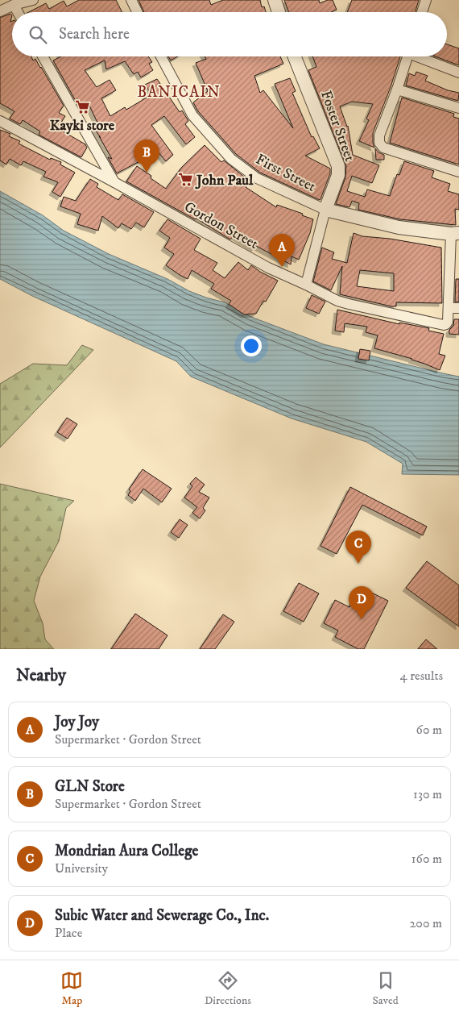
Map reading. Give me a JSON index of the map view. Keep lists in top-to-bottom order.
{
  "streets": {
    "street": ["Foster Street", "First Street", "Gordon Street"]
  },
  "crossings": [
    ["Foster Street", "First Street"],
    ["Foster Street", "Gordon Street"],
    ["First Street", "Gordon Street"]
  ],
  "districts": ["BANICAIN"],
  "places": {
    "supermarket": ["Kayki store", "John Paul"]
  },
  "page": {
    "search": "Search here",
    "pins": [
      "B",
      "A",
      "C",
      "D"
    ],
    "heading": ["Nearby", "4 results"],
    "list": [
      {
        "mark": "A",
        "name": "Joy Joy",
        "note": "Supermarket · Gordon Street",
        "value": "60 m"
      },
      {
        "mark": "B",
        "name": "GLN Store",
        "note": "Supermarket · Gordon Street",
        "value": "130 m"
      },
      {
        "mark": "C",
        "name": "Mondrian Aura College",
        "note": "University",
        "value": "160 m"
      },
      {
        "mark": "D",
        "name": "Subic Water and Sewerage Co., Inc.",
        "note": "Place",
        "value": "200 m"
      }
    ],
    "nav": ["Map", "Directions", "Saved"]
  }
}
